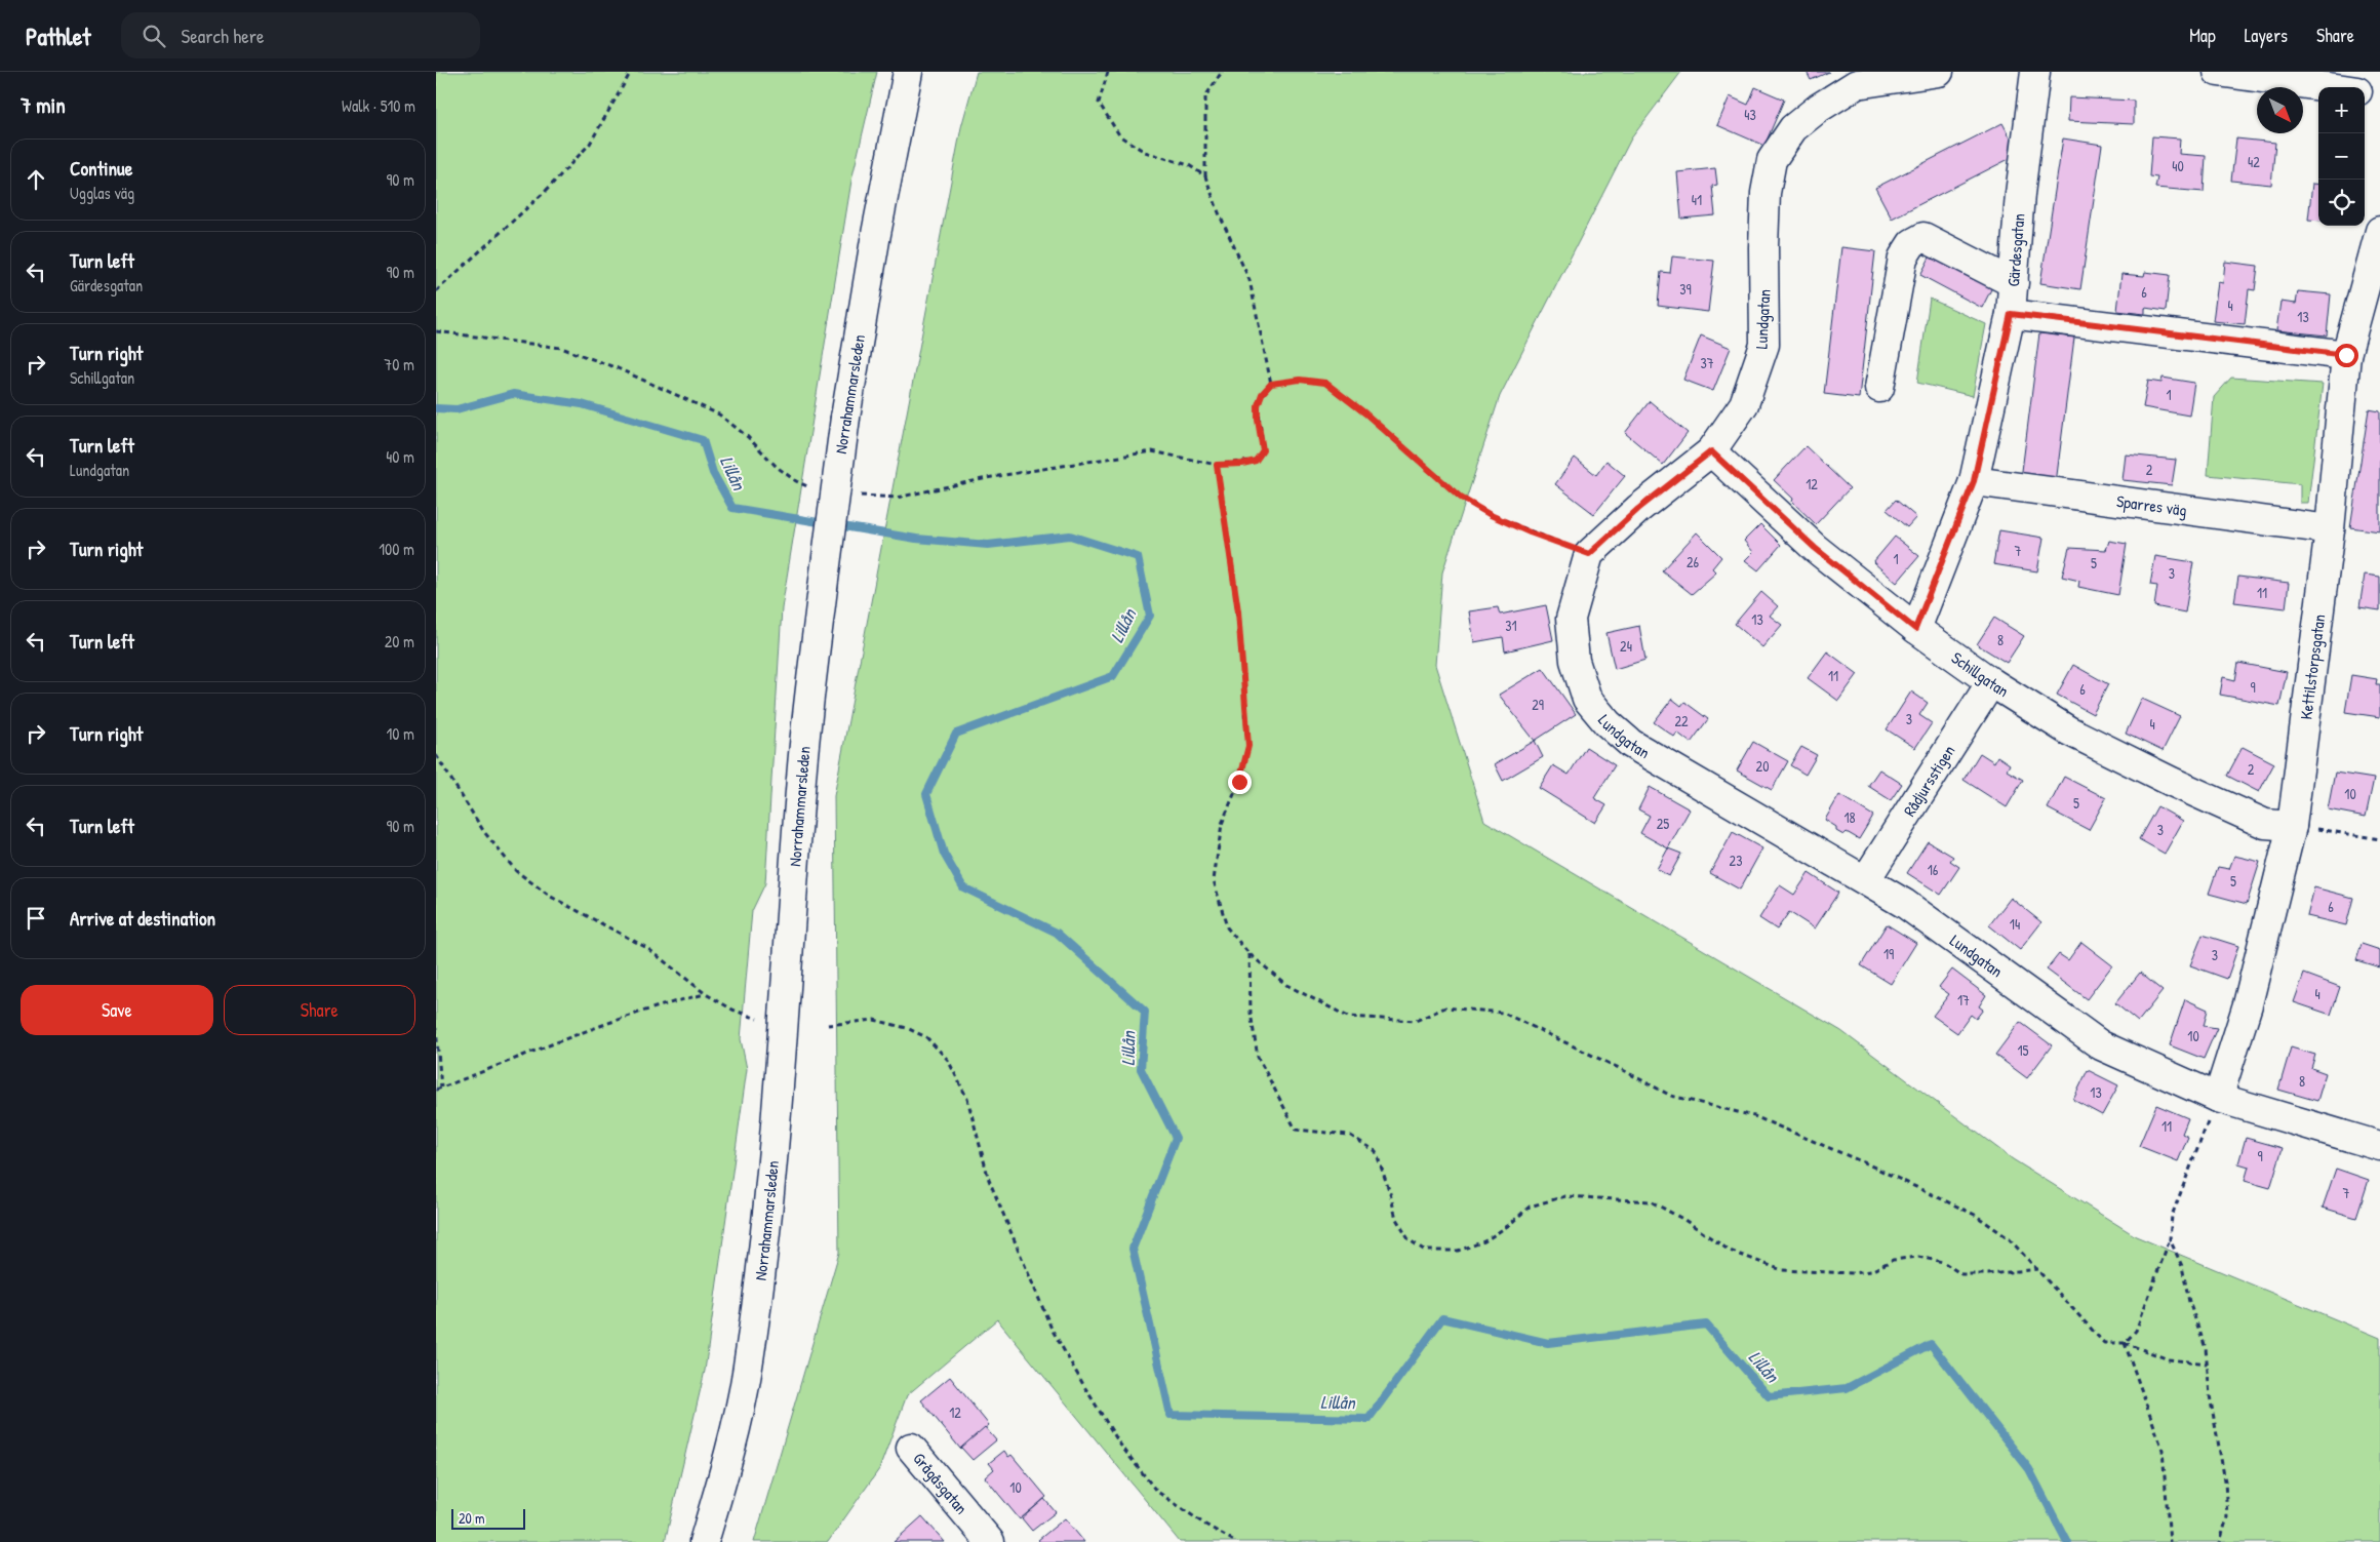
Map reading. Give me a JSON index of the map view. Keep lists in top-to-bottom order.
{
  "streets": {
    "street": [
      "Gärdesgatan",
      "Lundgatan",
      "Norrahammarsleden",
      "Sparres väg",
      "Kettilstorpsgatan",
      "Schillgatan",
      "Rådjursstigen",
      "Grågåsgatan"
    ]
  },
  "crossings": [
    ["Gärdesgatan", "Sparres väg"],
    ["Gärdesgatan", "Schillgatan"],
    ["Lundgatan", "Kettilstorpsgatan"],
    ["Lundgatan", "Schillgatan"],
    ["Lundgatan", "Rådjursstigen"],
    ["Sparres väg", "Kettilstorpsgatan"],
    ["Kettilstorpsgatan", "Schillgatan"],
    ["Schillgatan", "Rådjursstigen"]
  ],
  "water": ["Lillån"],
  "house_numbers": [
    "43",
    "42",
    "40",
    "41",
    "39",
    "6",
    "4",
    "13",
    "37",
    "1",
    "2",
    "12",
    "7",
    "1",
    "26",
    "5",
    "3",
    "11",
    "13",
    "31",
    "8",
    "24",
    "11",
    "9",
    "6",
    "29",
    "3",
    "22",
    "4",
    "20",
    "2",
    "10",
    "5",
    "18",
    "25",
    "3",
    "23",
    "16",
    "5",
    "6",
    "14",
    "19",
    "3",
    "4",
    "17",
    "10",
    "15",
    "8",
    "13",
    "11",
    "9",
    "7",
    "12",
    "10"
  ],
  "scale_bar": "20 m",
  "north": "bottom right",
  "page": {
    "header": "Pathlet",
    "search": "Search here",
    "nav": ["Map", "Layers", "Share"],
    "heading": ["7 min", "Walk · 510 m"],
    "map_buttons": ["+", "−"],
    "list": [
      ["Continue", "Ugglas väg", "90 m"],
      ["Turn left", "Gärdesgatan", "90 m"],
      ["Turn right", "Schillgatan", "70 m"],
      ["Turn left", "Lundgatan", "40 m"],
      ["Turn right", "100 m"],
      ["Turn left", "20 m"],
      ["Turn right", "10 m"],
      ["Turn left", "90 m"],
      "Arrive at destination"
    ],
    "buttons": ["Save", "Share"],
    "scale": "20 m"
  }
}
